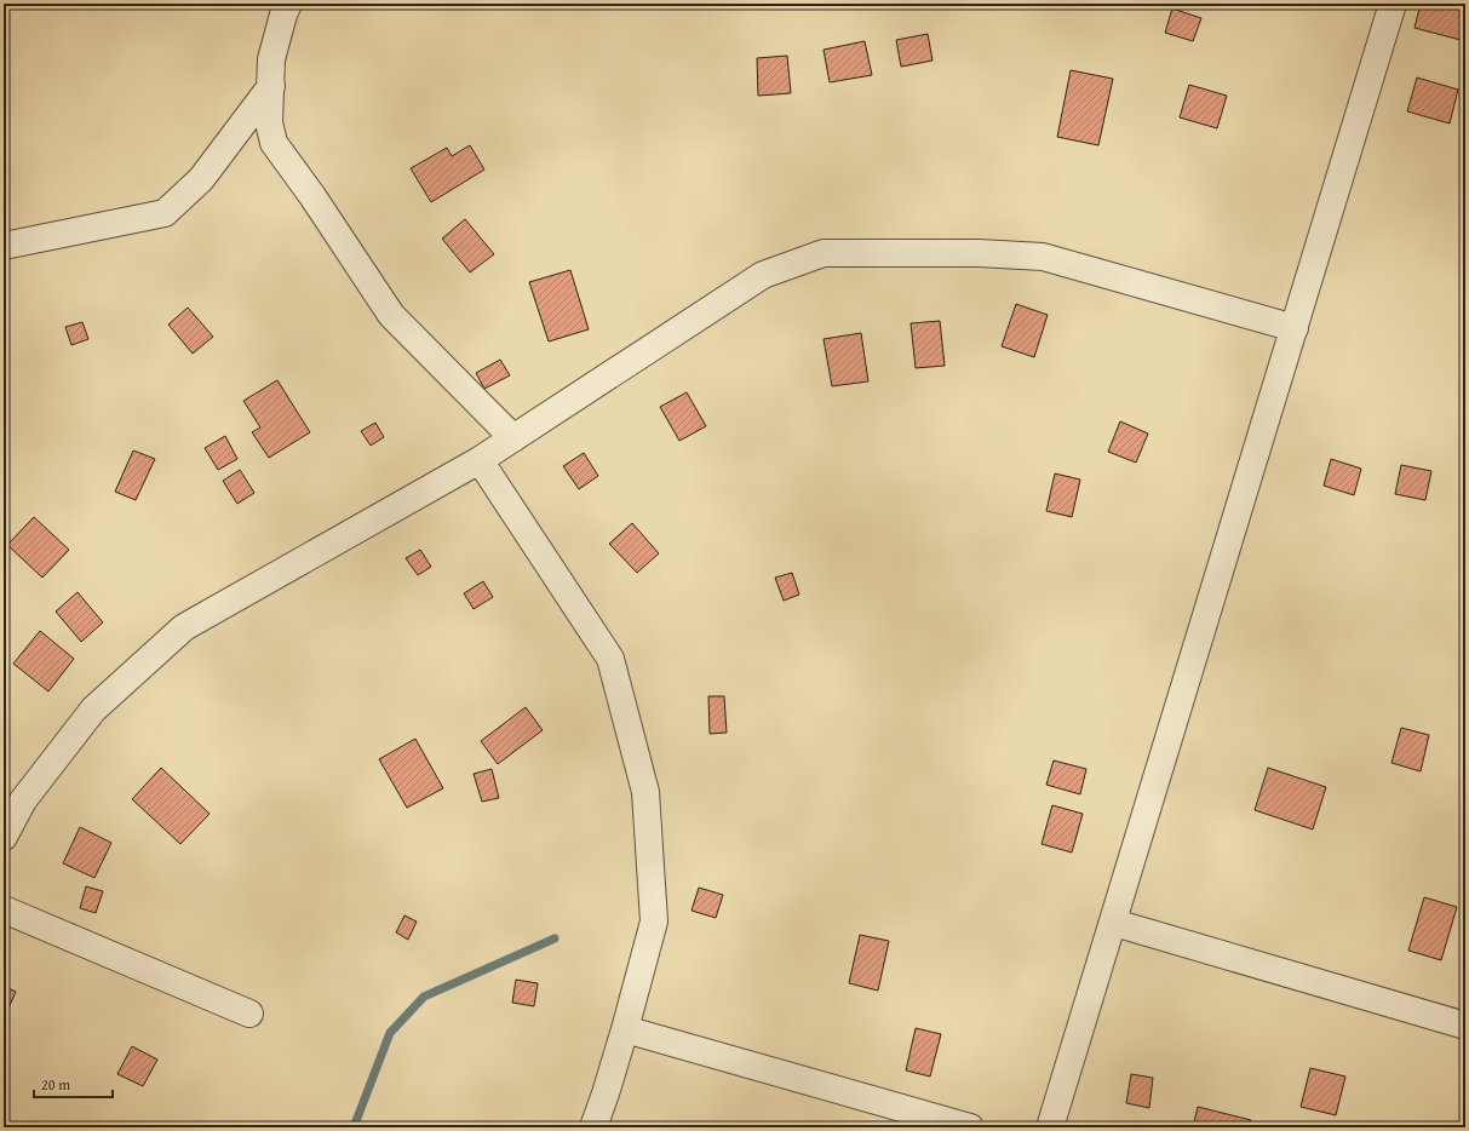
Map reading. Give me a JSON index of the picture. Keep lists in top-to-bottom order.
{
  "scale_bar": "20 m"
}
